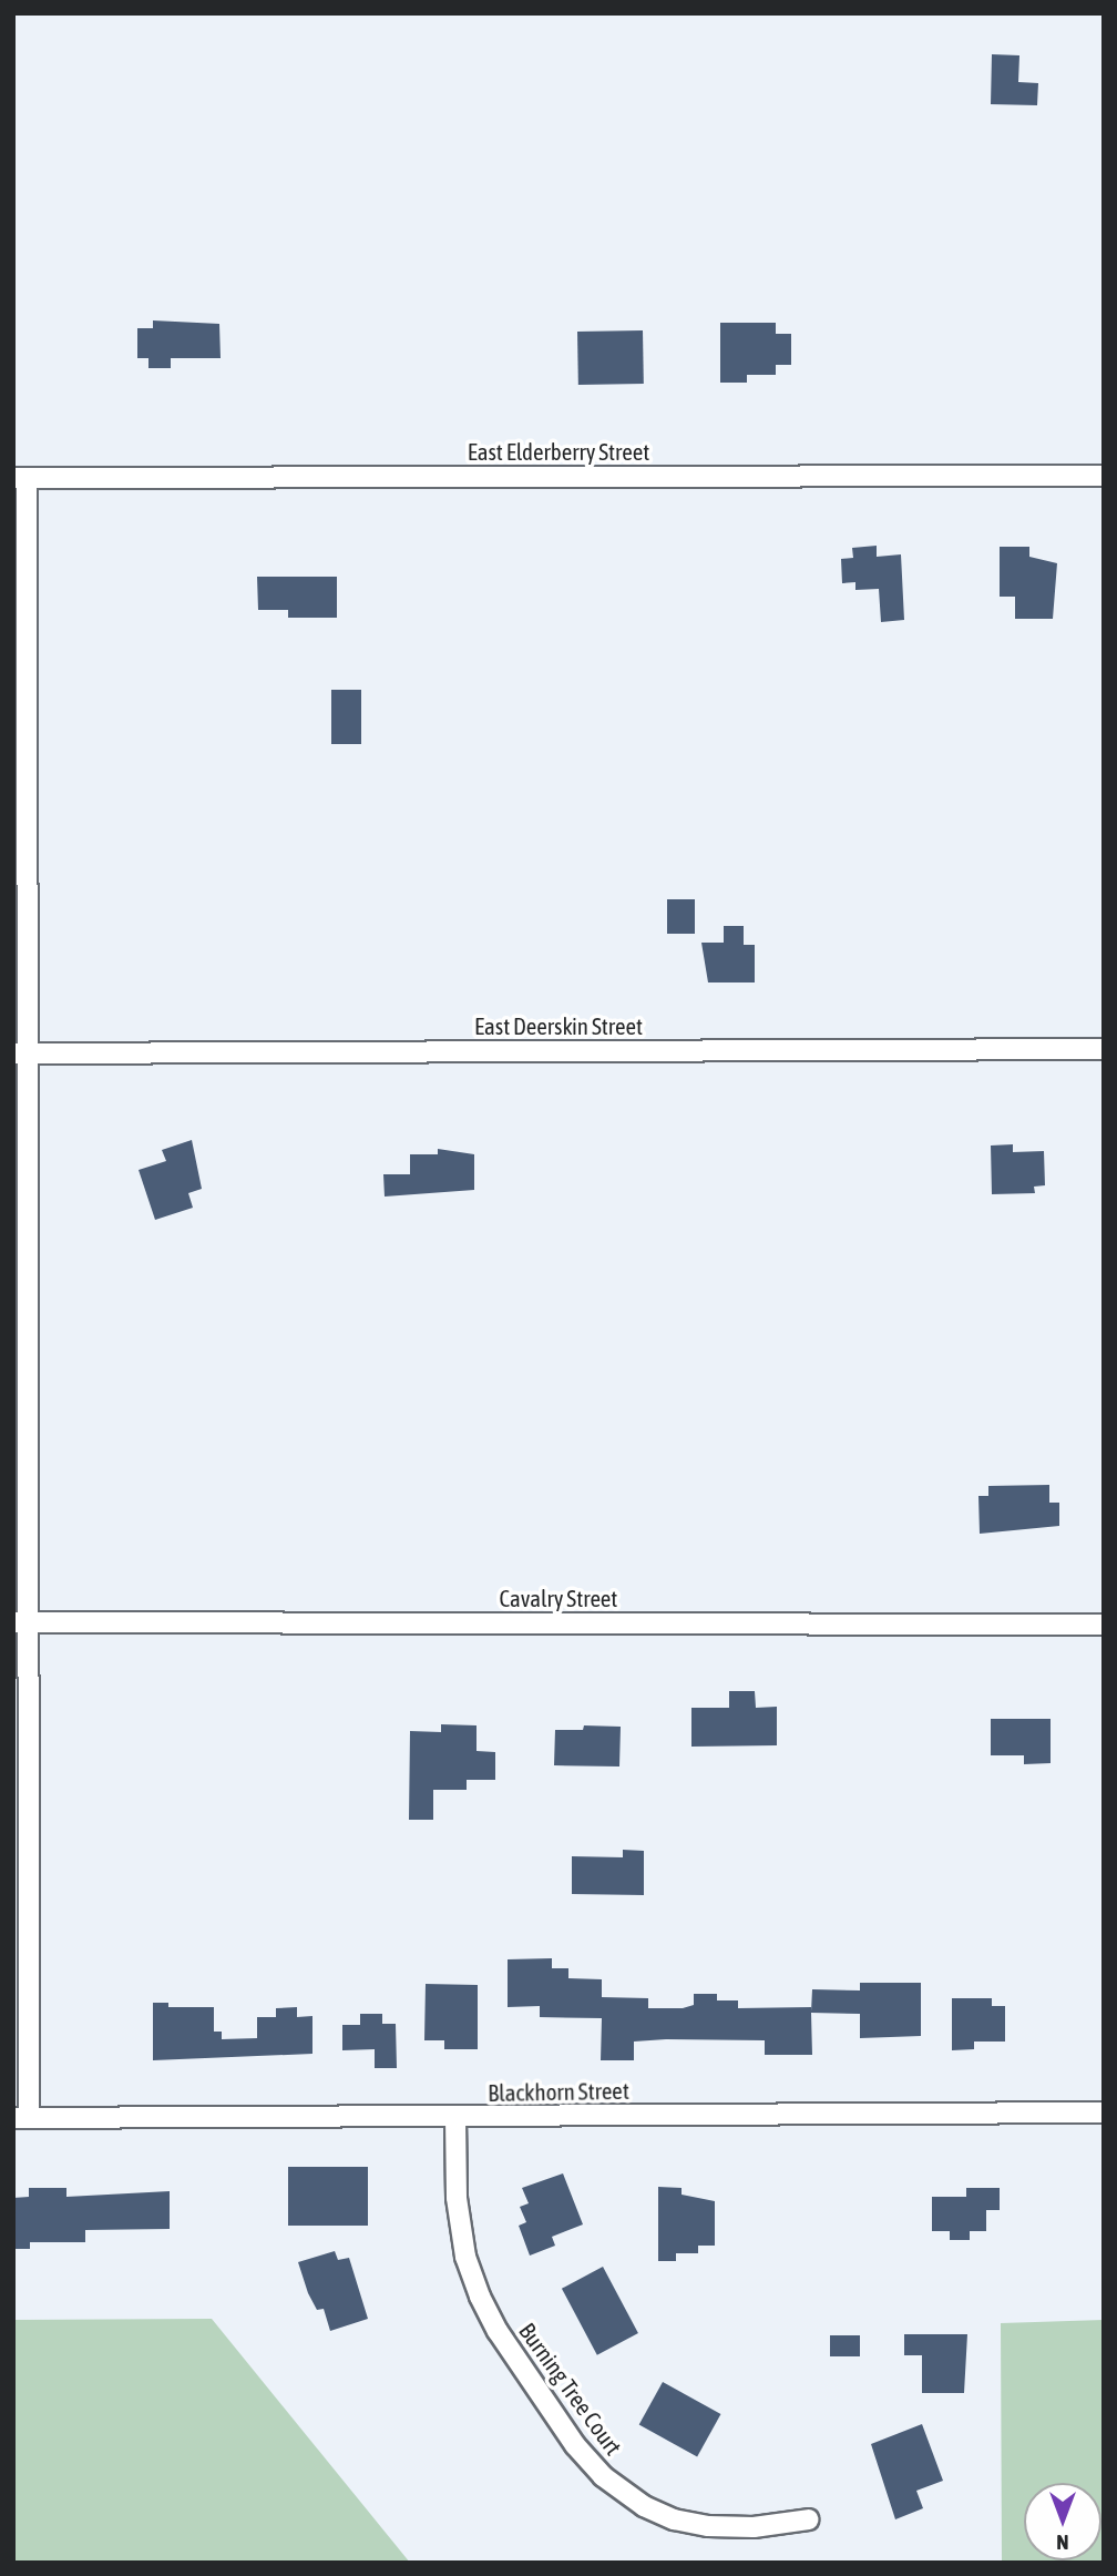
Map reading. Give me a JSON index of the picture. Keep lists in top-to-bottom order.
{
  "streets": {
    "street": [
      "East Elderberry Street",
      "East Deerskin Street",
      "Cavalry Street",
      "Blackhorn Street",
      "Burning Tree Court"
    ]
  },
  "crossings": [
    ["Blackhorn Street", "Burning Tree Court"]
  ],
  "north": "bottom"
}
